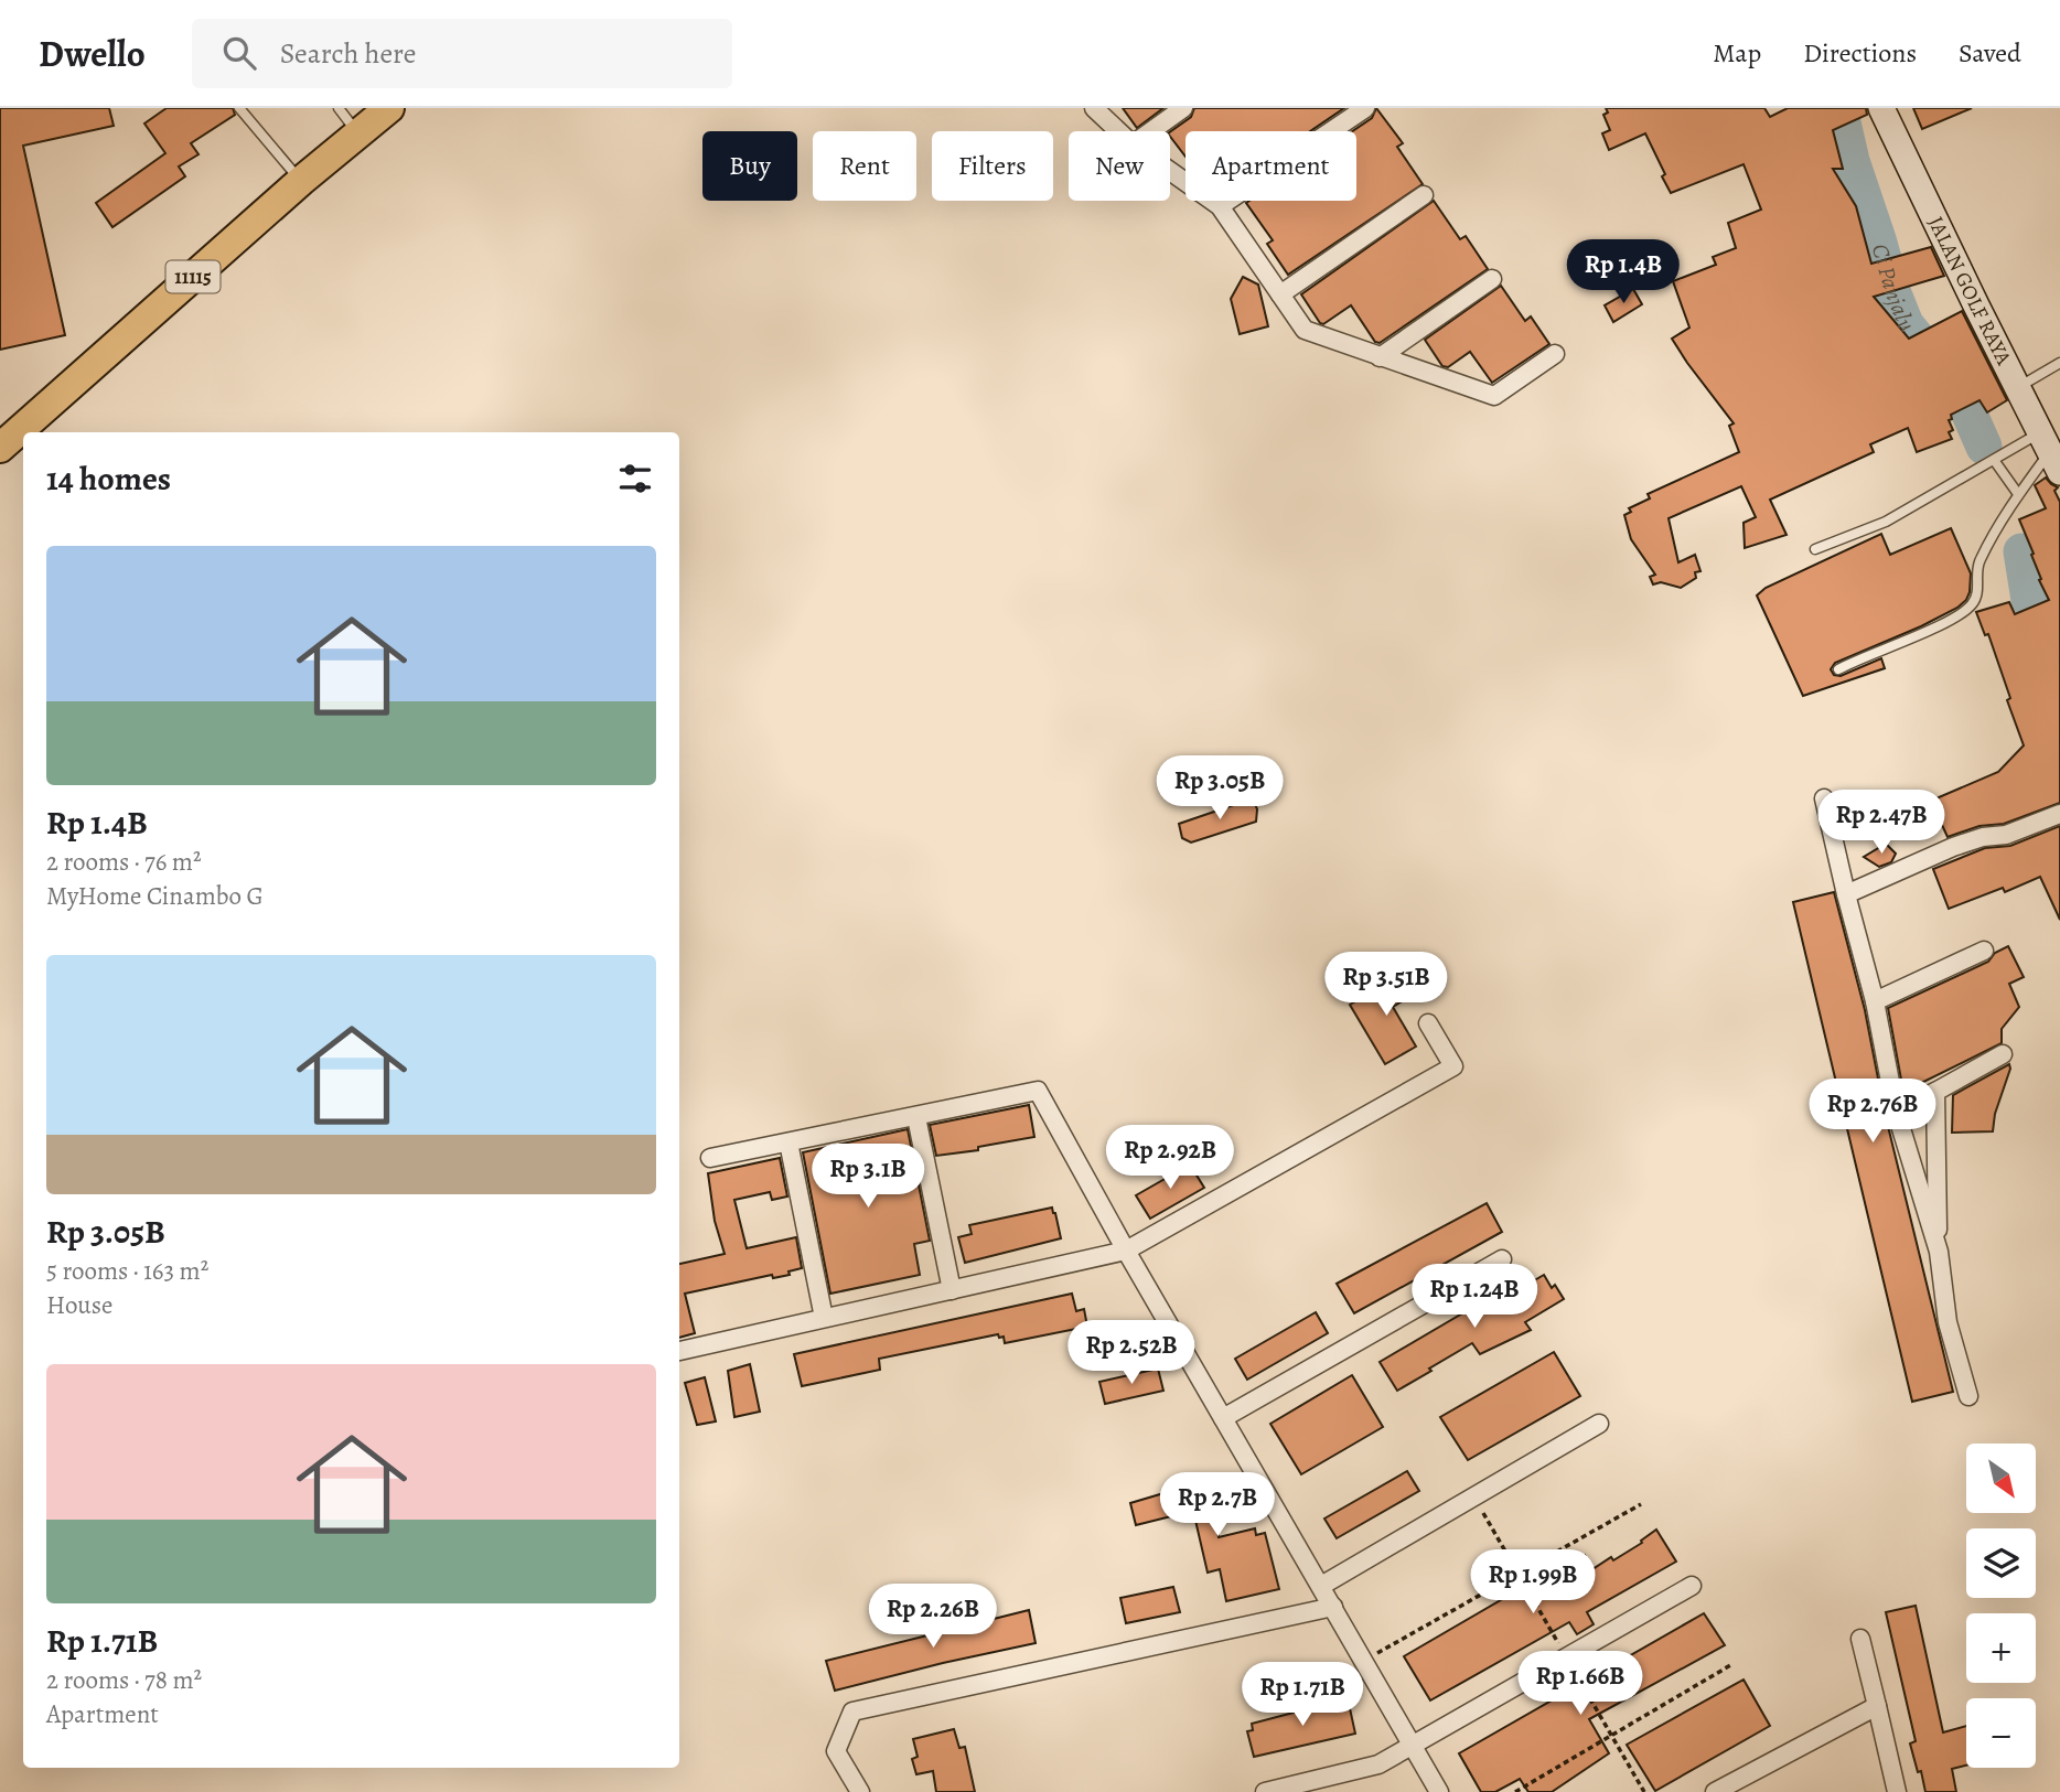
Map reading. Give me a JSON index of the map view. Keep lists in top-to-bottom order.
{
  "streets": {
    "main road": ["11115"],
    "street": ["JALAN GOLF RAYA"]
  },
  "water": ["Ci Panjalu"],
  "north": "bottom right",
  "page": {
    "header": "Dwello",
    "search": "Search here",
    "nav": ["Map", "Directions", "Saved"],
    "chip": [
      "Buy",
      "Rent",
      "Filters",
      "New",
      "Apartment"
    ],
    "price": [
      "Rp 1.4B",
      "Rp 3.05B",
      "Rp 2.47B",
      "Rp 3.51B",
      "Rp 2.76B",
      "Rp 2.92B",
      "Rp 3.1B",
      "Rp 1.24B",
      "Rp 2.52B",
      "Rp 2.7B",
      "Rp 1.99B",
      "Rp 2.26B",
      "Rp 1.66B",
      "Rp 1.71B"
    ],
    "heading": "14 homes",
    "list": [
      {
        "name": "Rp 1.4B",
        "note": "2 rooms · 76 m² · MyHome Cinambo G"
      },
      {
        "name": "Rp 3.05B",
        "note": "5 rooms · 163 m² · House"
      },
      {
        "name": "Rp 1.71B",
        "note": "2 rooms · 78 m² · Apartment"
      }
    ],
    "map_buttons": ["+", "−"]
  }
}
